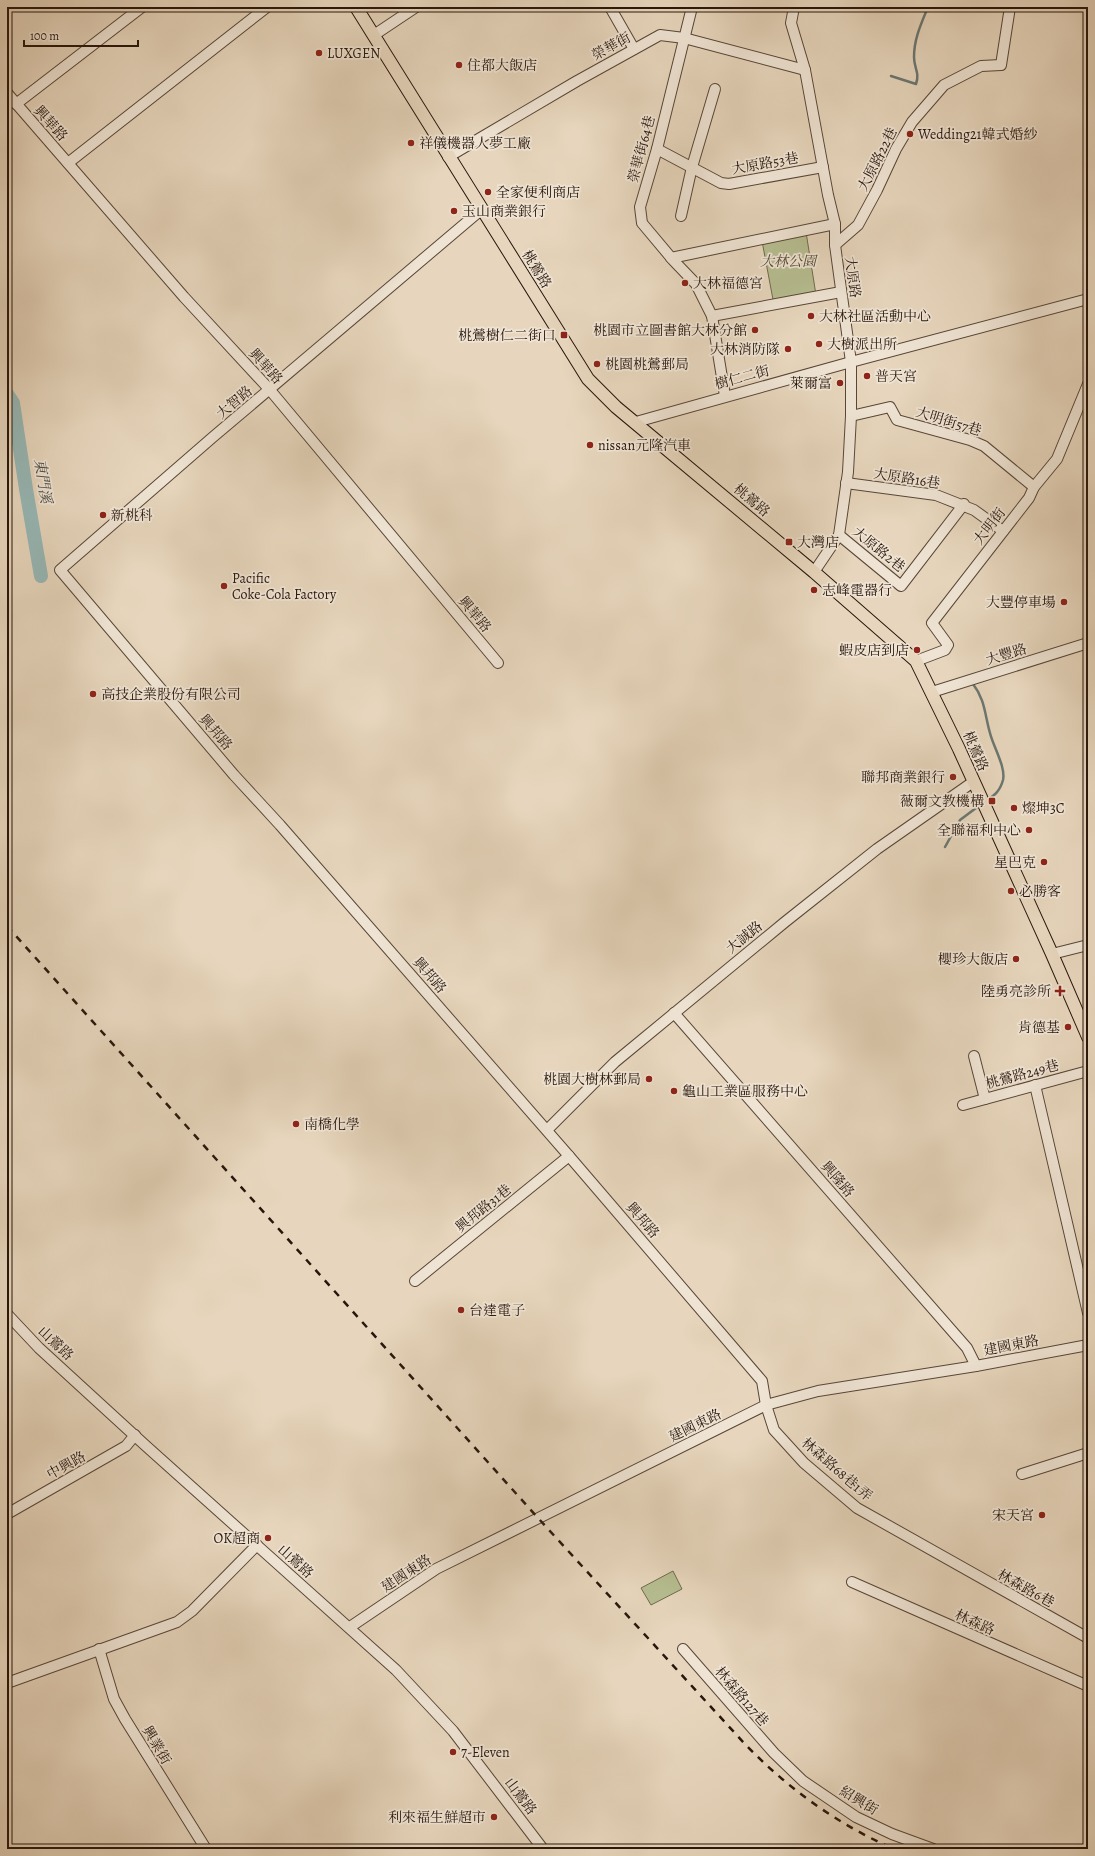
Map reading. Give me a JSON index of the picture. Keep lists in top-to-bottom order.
{
  "streets": {
    "main road": ["桃鶯路"],
    "street": [
      "榮華街",
      "興華路",
      "榮華街64巷",
      "大原路22巷",
      "大原路53巷",
      "大原路",
      "樹仁二街",
      "大智路",
      "大明街57巷",
      "大原路16巷",
      "大明街",
      "大原路2巷",
      "大豐路",
      "興邦路",
      "大誠路",
      "桃鶯路249巷",
      "興隆路",
      "興邦路31巷",
      "山鶯路",
      "建國東路",
      "中興路",
      "林森路68巷1弄",
      "林森路6巷",
      "林森路",
      "林森路127巷",
      "興業街",
      "紹興街"
    ]
  },
  "crossings": [
    ["榮華街", "榮華街64巷"],
    ["榮華街", "桃鶯路"],
    ["榮華街", "大原路"],
    ["興華路", "大智路"],
    ["榮華街64巷", "大原路53巷"],
    ["榮華街64巷", "樹仁二街"],
    ["大原路22巷", "大原路"],
    ["大原路53巷", "大原路"],
    ["桃鶯路", "大原路"],
    ["桃鶯路", "樹仁二街"],
    ["桃鶯路", "大智路"],
    ["桃鶯路", "大明街"],
    ["桃鶯路", "大豐路"],
    ["桃鶯路", "大誠路"],
    ["大原路", "樹仁二街"],
    ["大原路", "大明街57巷"],
    ["大原路", "大原路16巷"],
    ["大原路", "大原路2巷"],
    ["大智路", "興邦路"],
    ["大明街57巷", "大明街"],
    ["大原路16巷", "大明街"],
    ["大原路16巷", "大原路2巷"],
    ["興邦路", "大誠路"],
    ["興邦路", "興邦路31巷"],
    ["興邦路", "建國東路"],
    ["興邦路", "林森路68巷1弄"],
    ["大誠路", "興隆路"],
    ["興隆路", "建國東路"],
    ["山鶯路", "建國東路"],
    ["山鶯路", "中興路"],
    ["建國東路", "林森路68巷1弄"],
    ["林森路68巷1弄", "林森路6巷"],
    ["林森路127巷", "紹興街"]
  ],
  "water": ["東門溪"],
  "parks": ["大林公園"],
  "places": {
    "other": [
      "LUXGEN",
      "住都大飯店",
      "Wedding21韓式婚紗",
      "祥儀機器人夢工廠",
      "全家便利商店",
      "玉山商業銀行",
      "大林福德宮",
      "大林社區活動中心",
      "桃園市立圖書館大林分館",
      "大樹派出所",
      "大林消防隊",
      "桃園桃鶯郵局",
      "普天宮",
      "萊爾富",
      "nissan元隆汽車",
      "新桃科",
      "Pacific Coke-Cola Factory",
      "志峰電器行",
      "大豐停車場",
      "蝦皮店到店",
      "高技企業股份有限公司",
      "聯邦商業銀行",
      "燦坤3C",
      "全聯福利中心",
      "星巴克",
      "必勝客",
      "櫻珍大飯店",
      "肯德基",
      "桃園大樹林郵局",
      "龜山工業區服務中心",
      "南橋化學",
      "台達電子",
      "宋天宮",
      "OK超商",
      "7-Eleven",
      "利來福生鮮超市"
    ],
    "transit": ["桃鶯樹仁二街口", "大灣店", "薇爾文教機構"],
    "health": ["陸勇亮診所"]
  },
  "scale_bar": "100 m"
}
